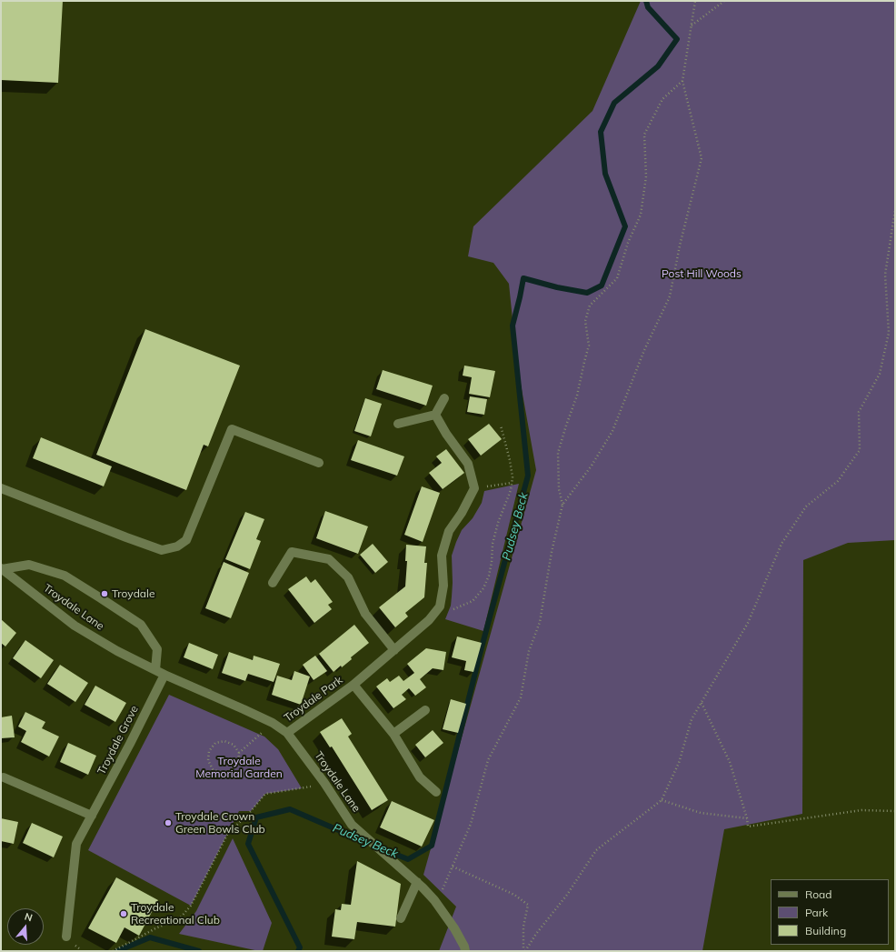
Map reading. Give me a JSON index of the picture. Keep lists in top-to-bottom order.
{
  "streets": {
    "street": ["Troydale Lane", "Troydale Park", "Troydale Grove"]
  },
  "crossings": [
    ["Troydale Lane", "Troydale Park"],
    ["Troydale Lane", "Troydale Grove"]
  ],
  "water": ["Pudsey Beck"],
  "parks": ["Post Hill Woods", "Troydale Memorial Garden"],
  "places": ["Troydale", "Troydale Crown Green Bowls Club", "Troydale Recreational Club"],
  "legend": ["Road", "Park", "Building"],
  "north": "top"
}
